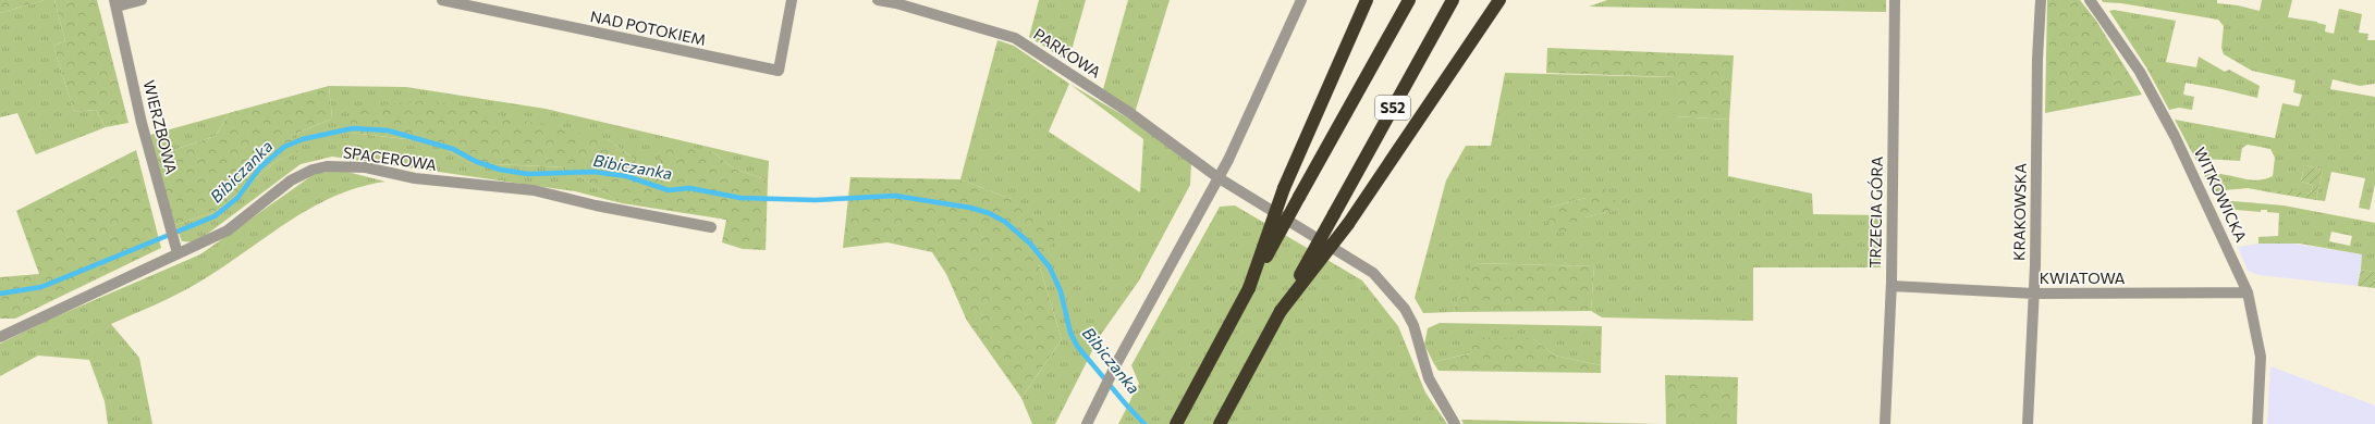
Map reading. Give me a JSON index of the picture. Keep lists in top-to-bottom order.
{
  "streets": {
    "highway": ["S52"],
    "street": [
      "NAD POTOKIEM",
      "PARKOWA",
      "WIERZBOWA",
      "SPACEROWA",
      "WITKOWICKA",
      "TRZECIA GÓRA",
      "KRAKOWSKA",
      "KWIATOWA"
    ]
  },
  "crossings": [
    ["WIERZBOWA", "SPACEROWA"],
    ["WITKOWICKA", "KWIATOWA"],
    ["TRZECIA GÓRA", "KWIATOWA"],
    ["KRAKOWSKA", "KWIATOWA"]
  ],
  "water": ["Bibiczanka"]
}
